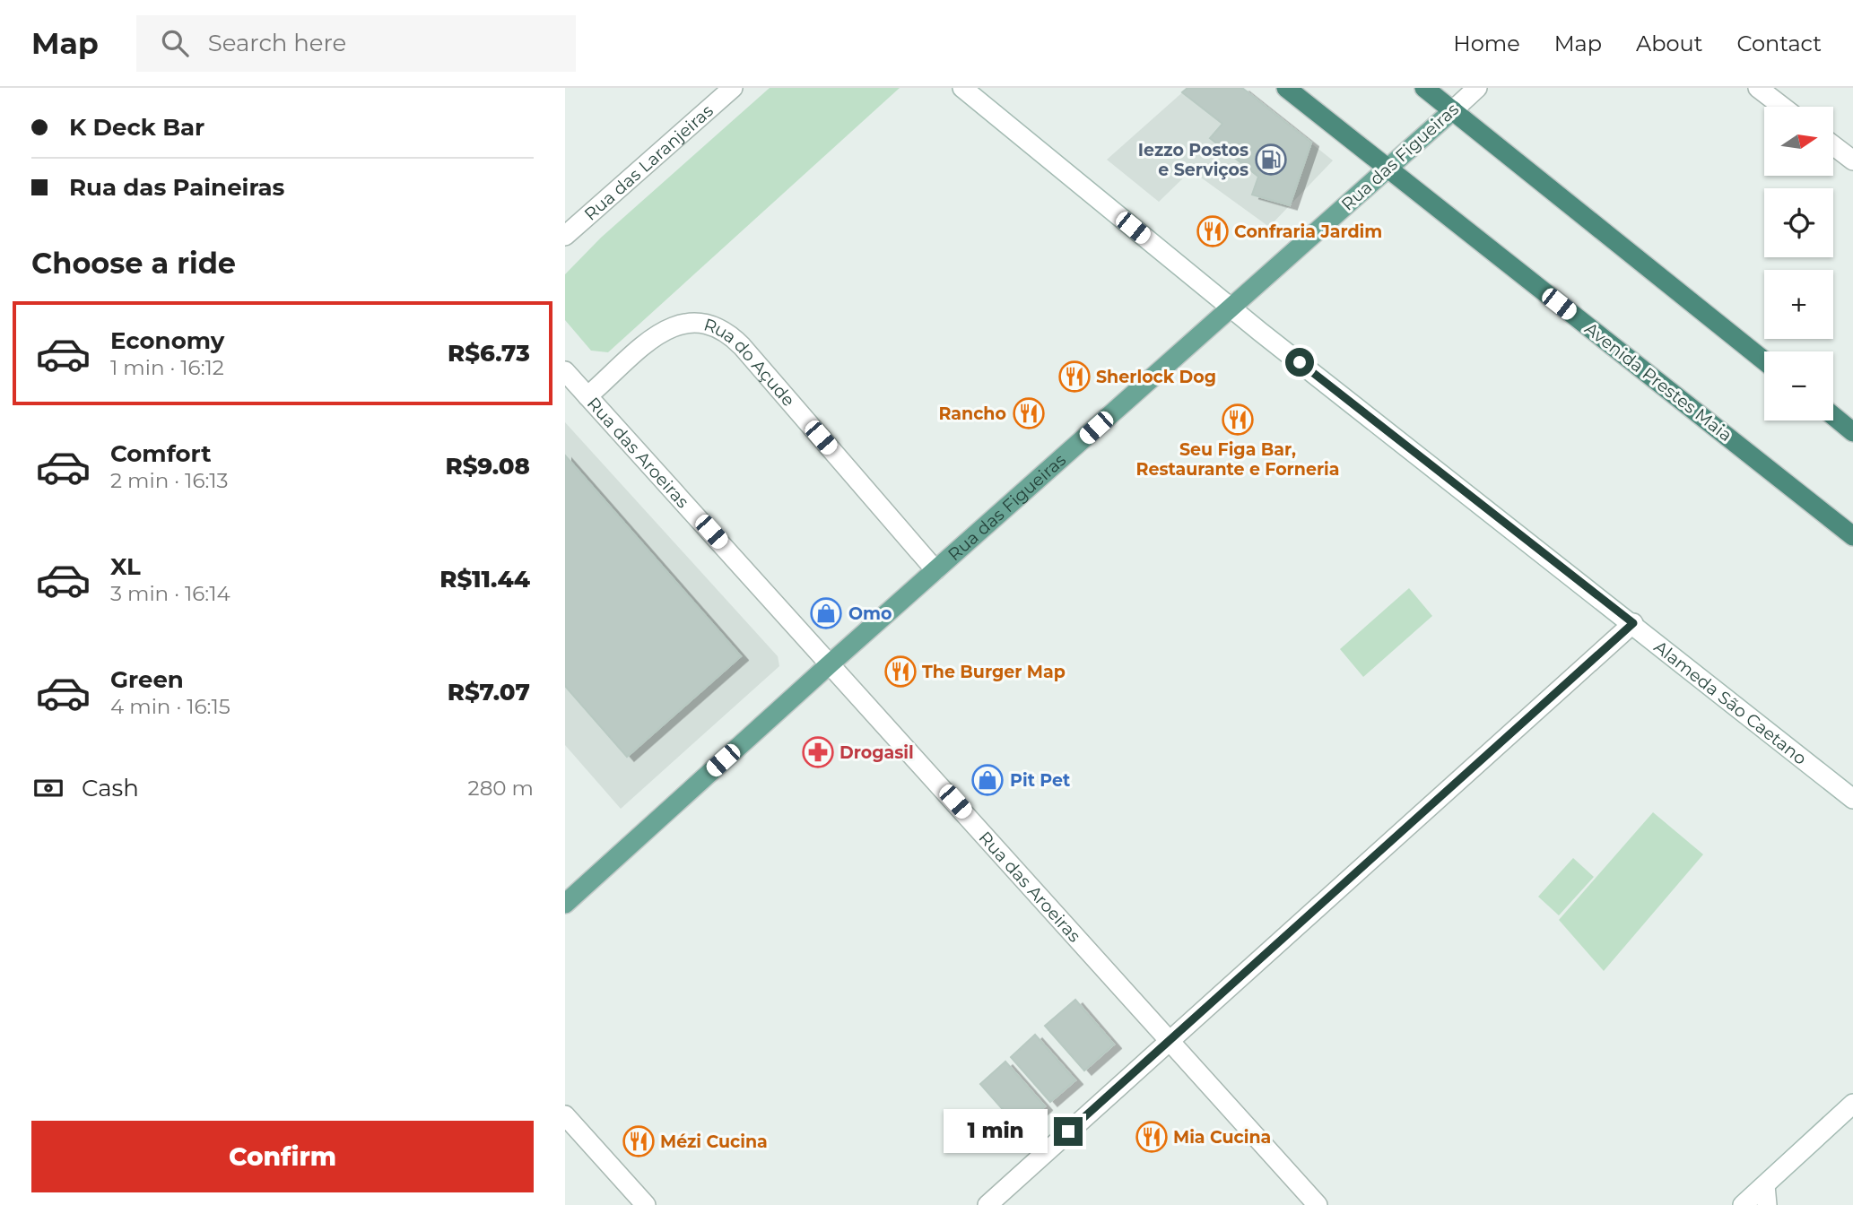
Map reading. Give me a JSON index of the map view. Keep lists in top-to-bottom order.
{
  "streets": {
    "highway": ["Avenida Prestes Maia"],
    "main road": ["Rua das Figueiras"],
    "street": [
      "Rua das Laranjeiras",
      "Rua do Açude",
      "Rua das Aroeiras",
      "Alameda São Caetano"
    ]
  },
  "crossings": [
    ["Rua das Figueiras", "Rua do Açude"],
    ["Rua das Figueiras", "Avenida Prestes Maia"],
    ["Rua das Figueiras", "Rua das Aroeiras"],
    ["Rua das Figueiras", "Alameda São Caetano"],
    ["Rua do Açude", "Rua das Aroeiras"]
  ],
  "places": {
    "fuel station": ["Iezzo Postos e Serviços"],
    "restaurant": [
      "Confraria Jardim",
      "Sherlock Dog",
      "Rancho",
      "Seu Figa Bar, Restaurante e Forneria",
      "The Burger Map",
      "Mia Cucina",
      "Mézi Cucina"
    ],
    "shop": ["Omo", "Pit Pet"],
    "pharmacy": ["Drogasil"]
  },
  "north": "right",
  "page": {
    "header": "Map",
    "search": "Search here",
    "nav": [
      "Home",
      "Map",
      "About",
      "Contact"
    ],
    "banner": ["K Deck Bar", "Rua das Paineiras"],
    "map_buttons": ["+", "−"],
    "heading": "Choose a ride",
    "list": [
      {
        "name": "Economy",
        "note": "1 min · 16:12",
        "value": "R$6.73"
      },
      {
        "name": "Comfort",
        "note": "2 min · 16:13",
        "value": "R$9.08"
      },
      {
        "name": "XL",
        "note": "3 min · 16:14",
        "value": "R$11.44"
      },
      {
        "name": "Green",
        "note": "4 min · 16:15",
        "value": "R$7.07"
      }
    ],
    "pay": ["Cash", "280 m"],
    "buttons": "Confirm",
    "bubble": "1 min"
  }
}
